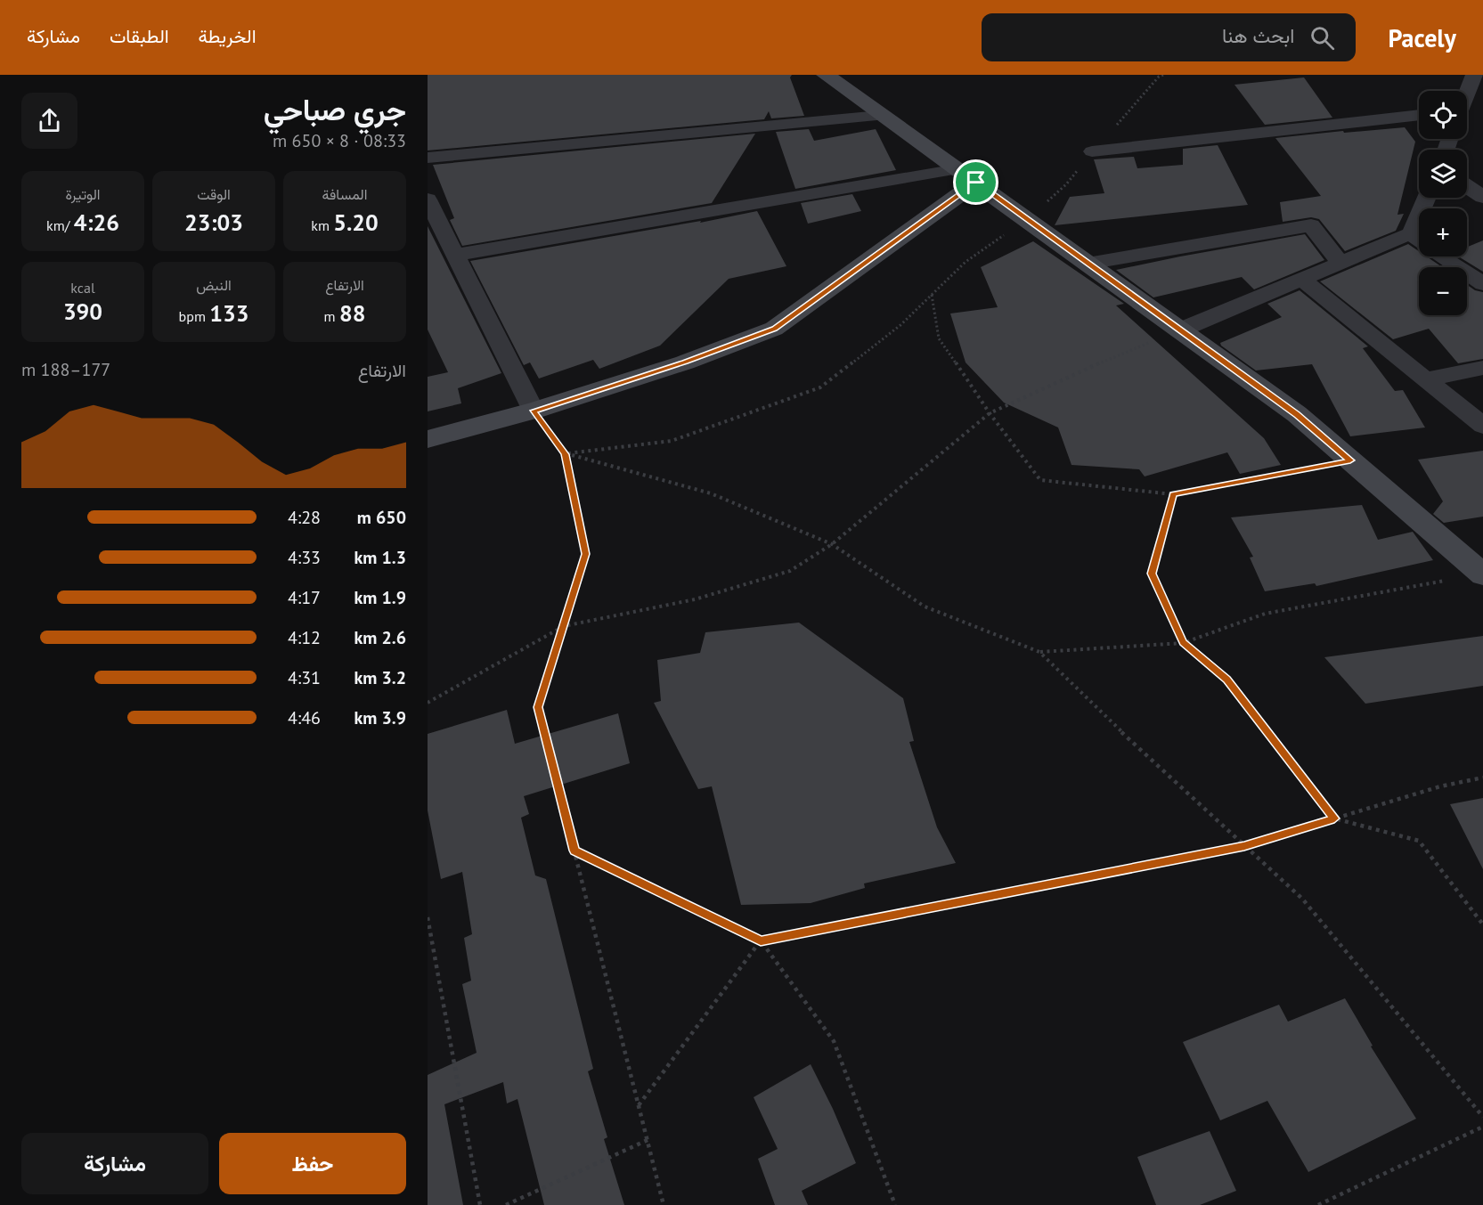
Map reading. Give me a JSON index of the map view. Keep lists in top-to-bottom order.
{
  "page": {
    "header": "Pacely",
    "search": "ابحث هنا",
    "nav": ["الخريطة", "الطبقات", "مشاركة"],
    "heading": ["جري صباحي", "08:33 · 8 × 650 m"],
    "map_buttons": ["+", "−"],
    "stats": [
      ["المسافة", "5.20 km"],
      ["الوقت", "23:03"],
      ["الوتيرة", "4:26 /km"],
      ["الارتفاع", "88 m"],
      ["النبض", "133 bpm"],
      ["kcal", "390"]
    ],
    "chart": ["الارتفاع", "177–188 m"],
    "list": [
      {
        "name": "650 m",
        "note": "4:28"
      },
      {
        "name": "1.3 km",
        "note": "4:33"
      },
      {
        "name": "1.9 km",
        "note": "4:17"
      },
      {
        "name": "2.6 km",
        "note": "4:12"
      },
      {
        "name": "3.2 km",
        "note": "4:31"
      },
      {
        "name": "3.9 km",
        "note": "4:46"
      }
    ],
    "buttons": ["حفظ", "مشاركة"]
  }
}
